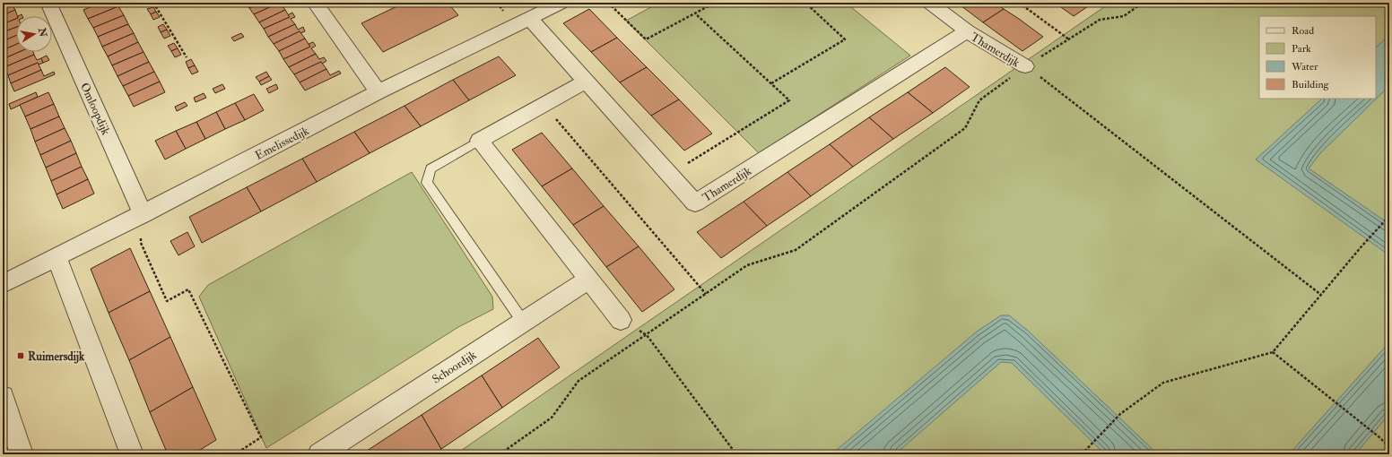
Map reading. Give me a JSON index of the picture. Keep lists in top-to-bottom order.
{
  "streets": {
    "street": [
      "Thamerdijk",
      "Omloopdijk",
      "Emelissedijk",
      "Schoordijk"
    ]
  },
  "crossings": [
    ["Thamerdijk", "Emelissedijk"],
    ["Omloopdijk", "Emelissedijk"]
  ],
  "places": {
    "transit": ["Ruimersdijk"]
  },
  "legend": [
    "Road",
    "Park",
    "Water",
    "Building"
  ],
  "north": "right"
}
